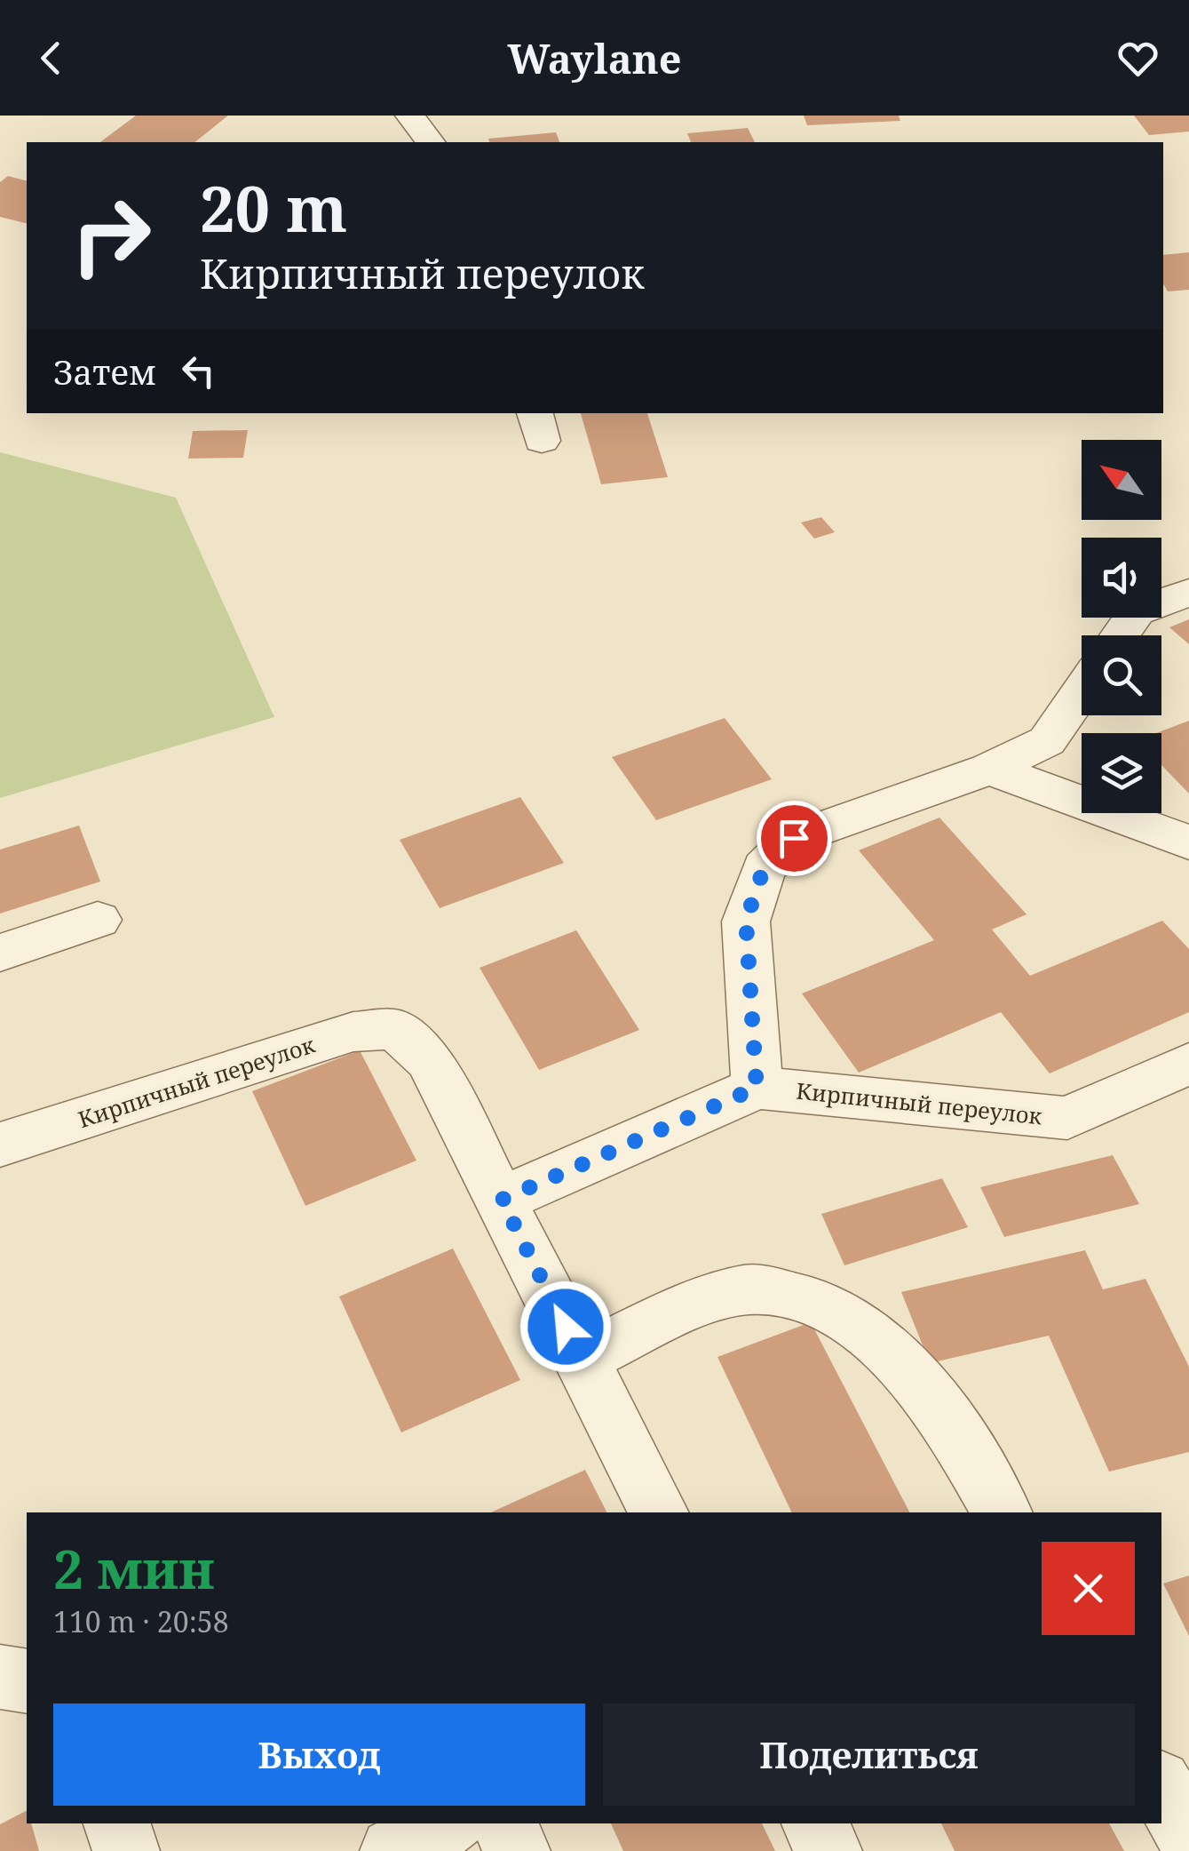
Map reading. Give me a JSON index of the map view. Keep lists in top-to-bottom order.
{
  "streets": {
    "street": ["Кирпичный переулок"]
  },
  "north": "top left",
  "page": {
    "header": "Waylane",
    "turn": ["20 m", "Кирпичный переулок"],
    "then": "Затем",
    "heading": ["2 мин", "110 m · 20:58"],
    "buttons": ["Выход", "Поделиться"]
  }
}
